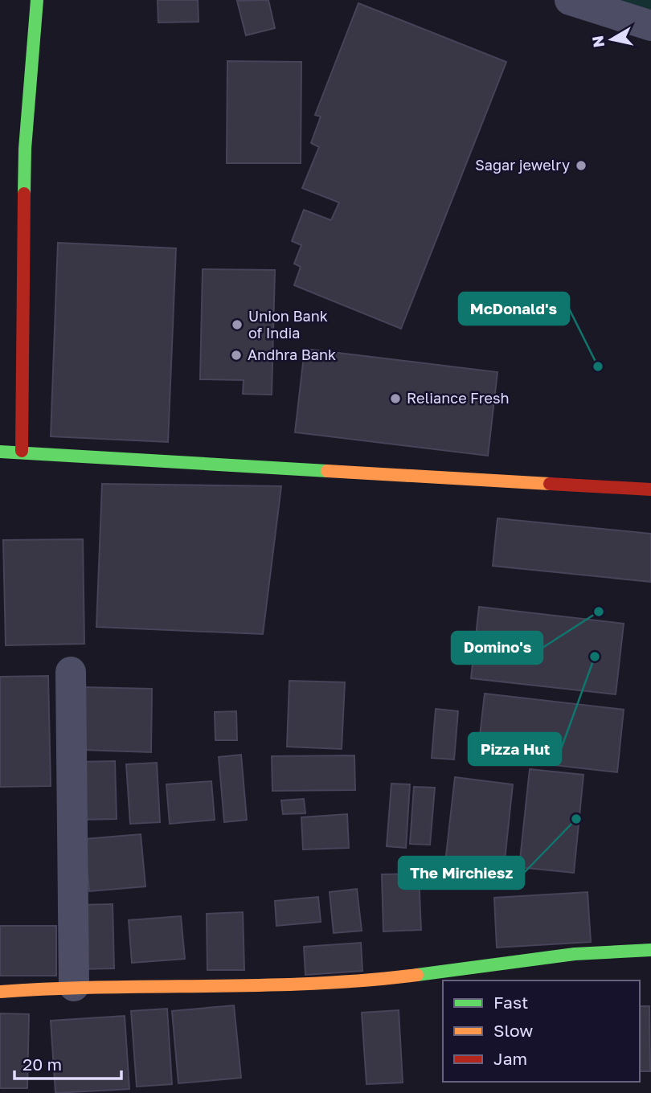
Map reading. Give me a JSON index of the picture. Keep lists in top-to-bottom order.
{
  "places": [
    "Sagar jewelry",
    "Union Bank of India",
    "Andhra Bank",
    "McDonald's",
    "Reliance Fresh",
    "Domino's",
    "Pizza Hut",
    "The Mirchiesz"
  ],
  "legend": ["Fast", "Slow", "Jam"],
  "scale_bar": "20 m",
  "north": "left"
}
